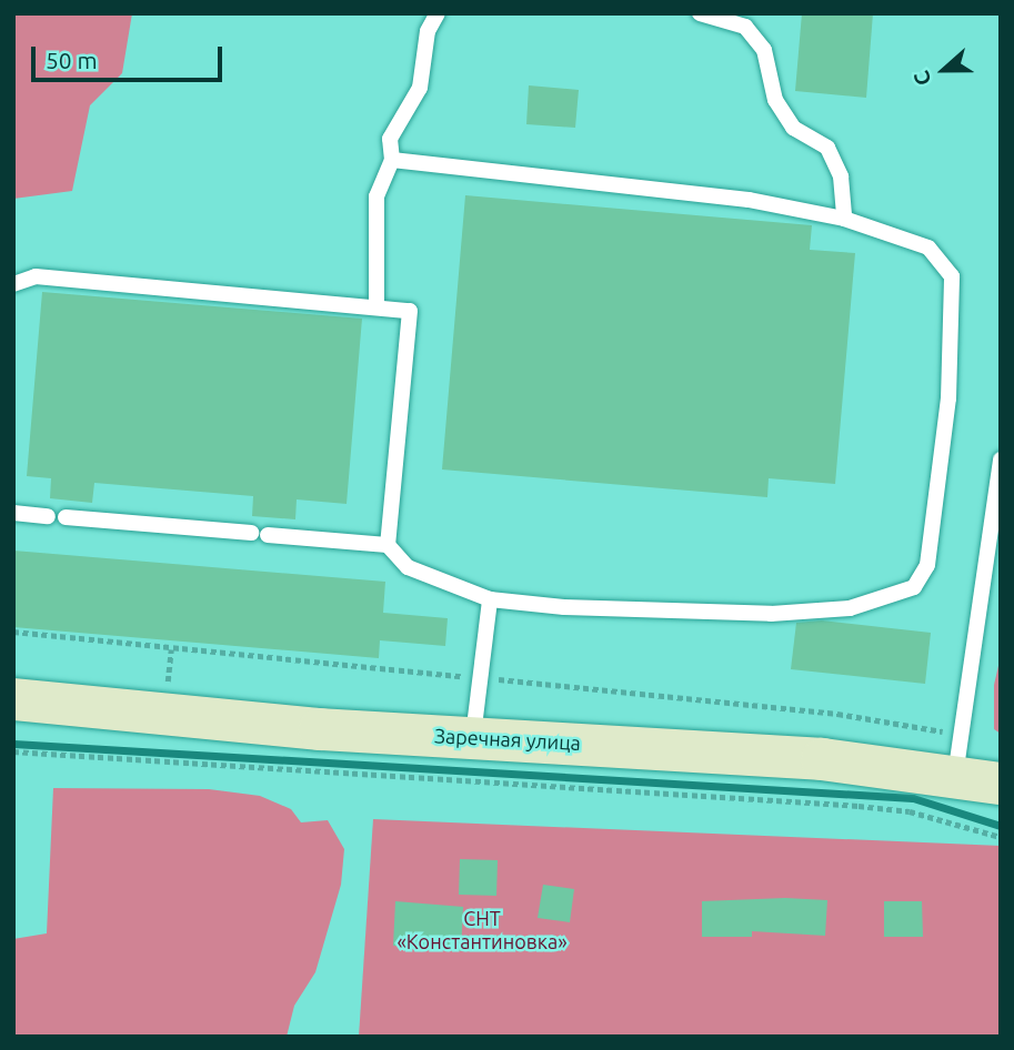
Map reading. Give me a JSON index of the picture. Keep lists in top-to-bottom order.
{
  "streets": {
    "street": ["Заречная улица"]
  },
  "parks": ["СНТ «Константиновка»"],
  "scale_bar": "50 m",
  "north": "left"
}
